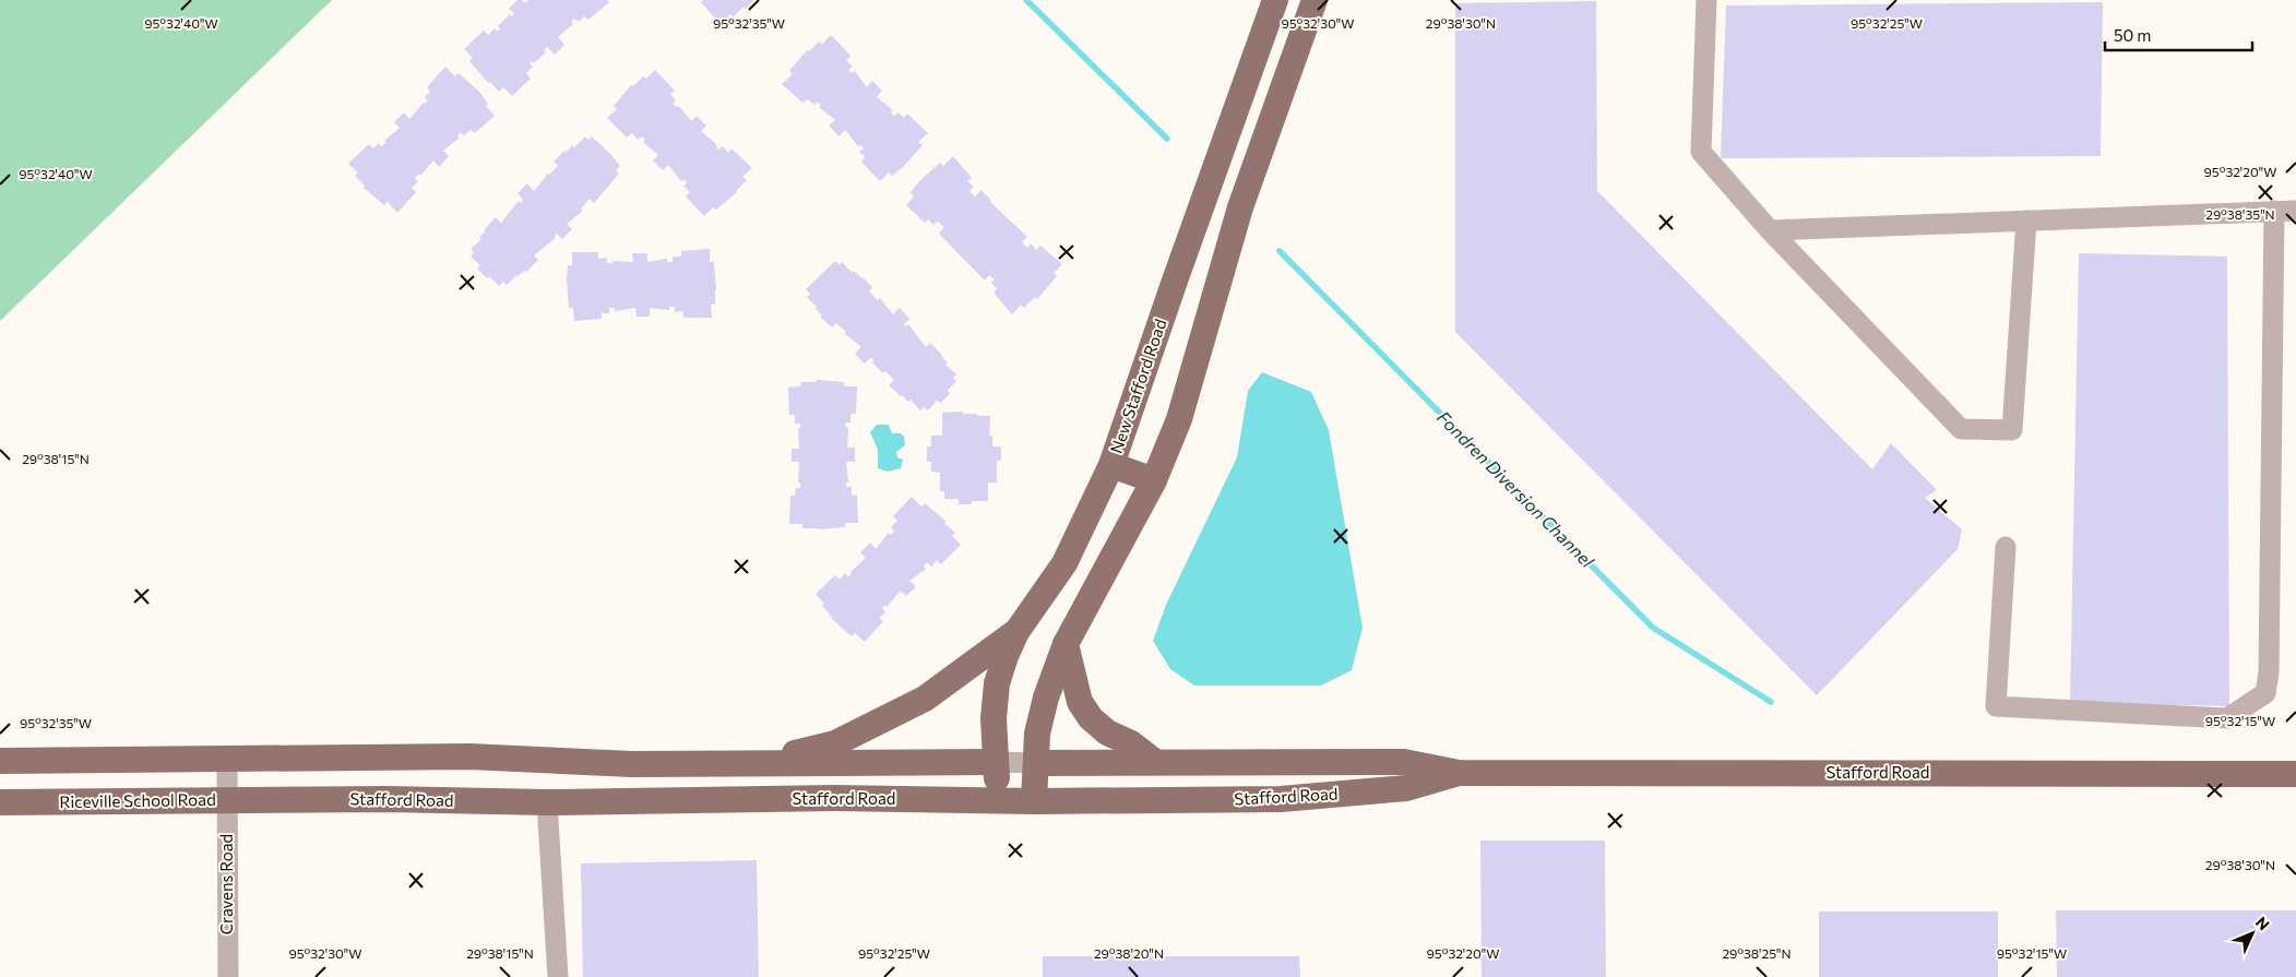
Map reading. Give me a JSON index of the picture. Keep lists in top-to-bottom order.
{
  "streets": {
    "main road": ["New Stafford Road", "Stafford Road", "Riceville School Road"],
    "street": ["Cravens Road"]
  },
  "crossings": [
    ["New Stafford Road", "Stafford Road"],
    ["Stafford Road", "Riceville School Road"],
    ["Stafford Road", "Cravens Road"],
    ["Riceville School Road", "Cravens Road"]
  ],
  "water": ["Fondren Diversion Channel"],
  "scale_bar": "50 m",
  "north": "top right",
  "coordinates": [
    "95°32'40\"W",
    "95°32'35\"W",
    "95°32'25\"W",
    "95°32'30\"W",
    "29°38'30\"N",
    "95°32'20\"W",
    "29°38'35\"N",
    "29°38'15\"N",
    "95°32'15\"W",
    "29°38'20\"N",
    "29°38'25\"N"
  ]
}
